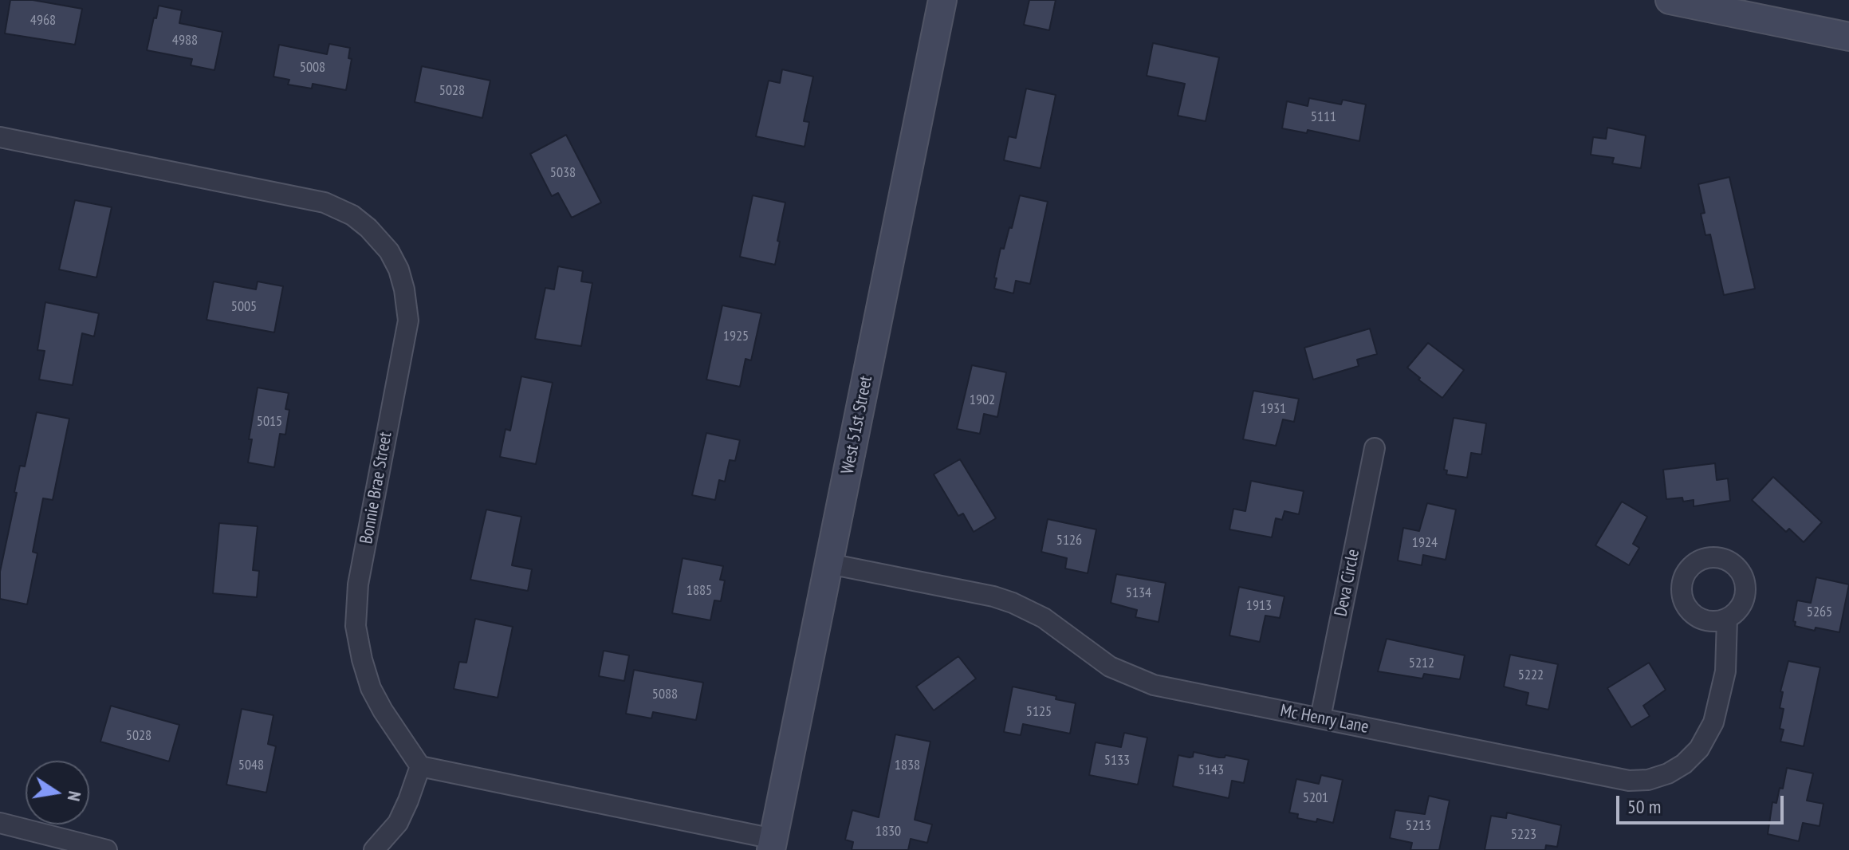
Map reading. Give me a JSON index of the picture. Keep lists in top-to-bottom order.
{
  "streets": {
    "street": [
      "West 51st Street",
      "Bonnie Brae Street",
      "Deva Circle",
      "Mc Henry Lane"
    ]
  },
  "crossings": [
    ["West 51st Street", "Mc Henry Lane"],
    ["Deva Circle", "Mc Henry Lane"]
  ],
  "house_numbers": [
    "4968",
    "4988",
    "5008",
    "5028",
    "5111",
    "5038",
    "5005",
    "1925",
    "1902",
    "1931",
    "5015",
    "5126",
    "1924",
    "1885",
    "5134",
    "1913",
    "5265",
    "5212",
    "5222",
    "5088",
    "5125",
    "5028",
    "5133",
    "5048",
    "1838",
    "5143",
    "5201",
    "5213",
    "1830",
    "5223"
  ],
  "scale_bar": "50 m",
  "north": "right"
}
